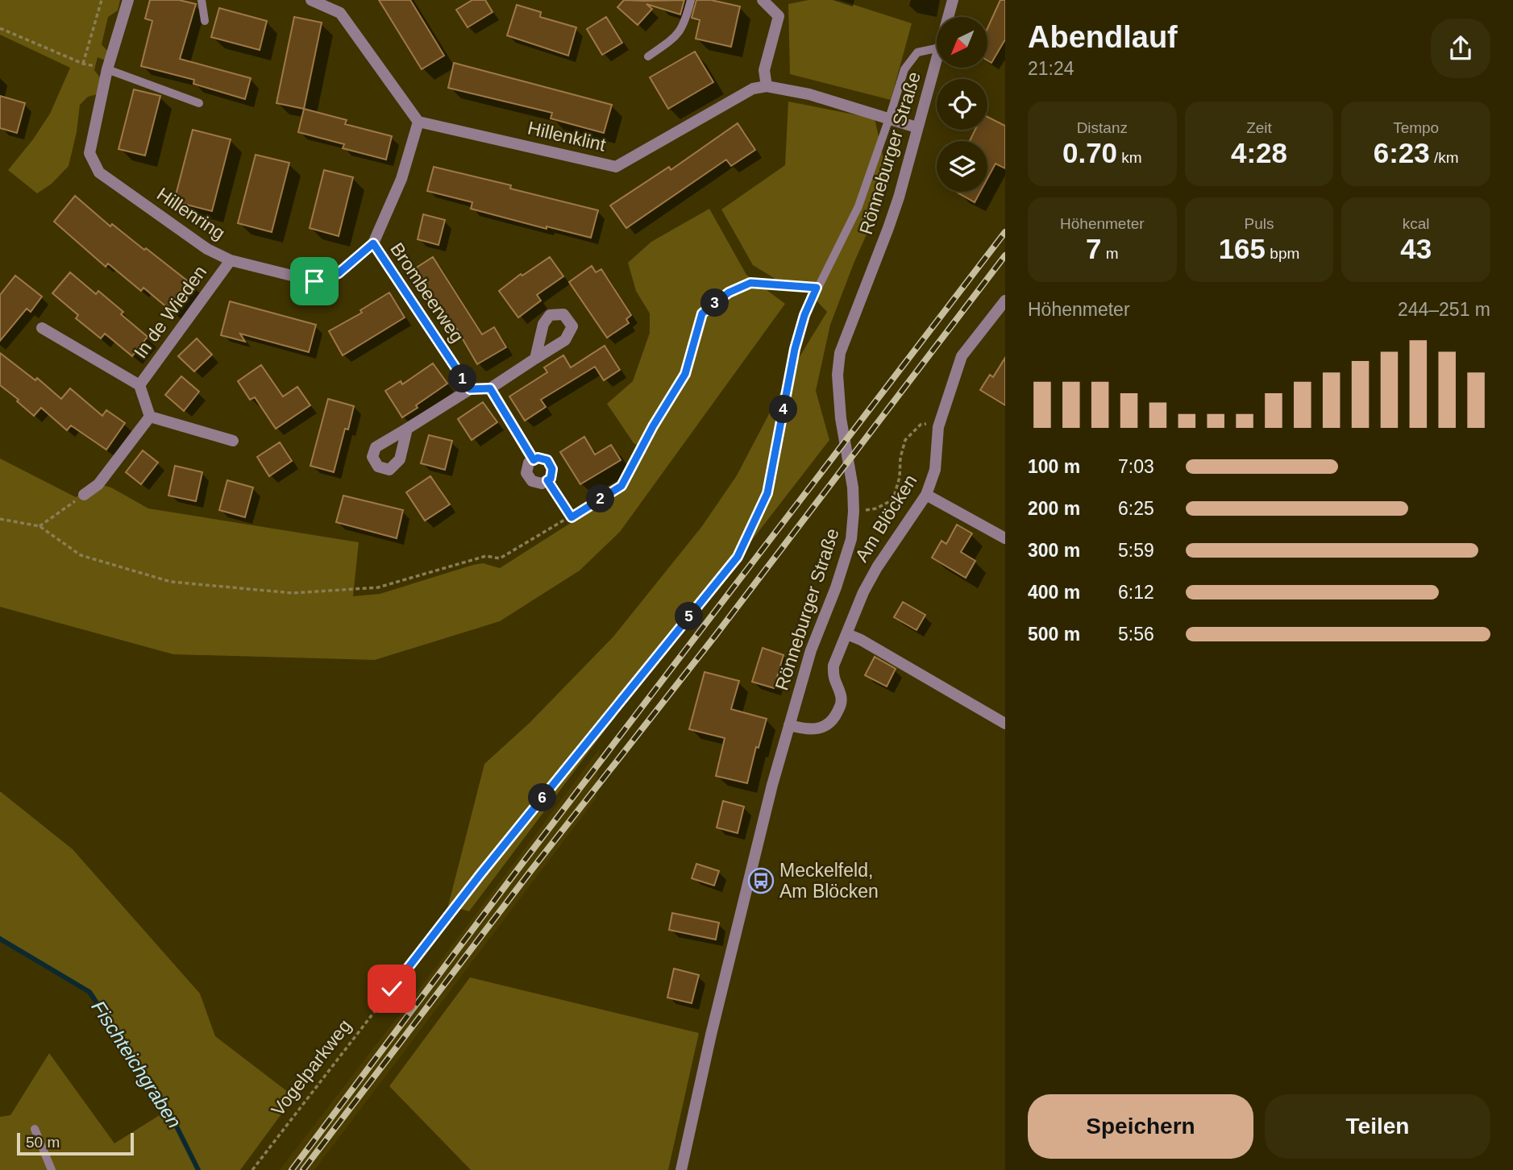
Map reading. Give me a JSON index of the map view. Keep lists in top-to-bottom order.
{
  "streets": {
    "street": [
      "Hillenklint",
      "Rönneburger Straße",
      "Hillenring",
      "Brombeerweg",
      "In de Wieden",
      "Am Blöcken"
    ],
    "path": ["Vogelparkweg"]
  },
  "crossings": [
    ["Hillenklint", "Hillenring"],
    ["Rönneburger Straße", "Am Blöcken"],
    ["Hillenring", "Brombeerweg"],
    ["Hillenring", "In de Wieden"]
  ],
  "water": ["Fischteichgraben"],
  "places": {
    "bus stop": ["Meckelfeld, Am Blöcken"]
  },
  "scale_bar": "50 m",
  "north": "bottom left",
  "page": {
    "heading": ["Abendlauf", "21:24"],
    "stats": [
      ["Distanz", "0.70 km"],
      ["Zeit", "4:28"],
      ["Tempo", "6:23 /km"],
      ["Höhenmeter", "7 m"],
      ["Puls", "165 bpm"],
      ["kcal", "43"]
    ],
    "chart": ["Höhenmeter", "244–251 m"],
    "pins": [
      "3",
      "1",
      "4",
      "2",
      "5",
      "6"
    ],
    "list": [
      {
        "name": "100 m",
        "note": "7:03"
      },
      {
        "name": "200 m",
        "note": "6:25"
      },
      {
        "name": "300 m",
        "note": "5:59"
      },
      {
        "name": "400 m",
        "note": "6:12"
      },
      {
        "name": "500 m",
        "note": "5:56"
      }
    ],
    "buttons": ["Speichern", "Teilen"],
    "scale": "50 m"
  }
}
